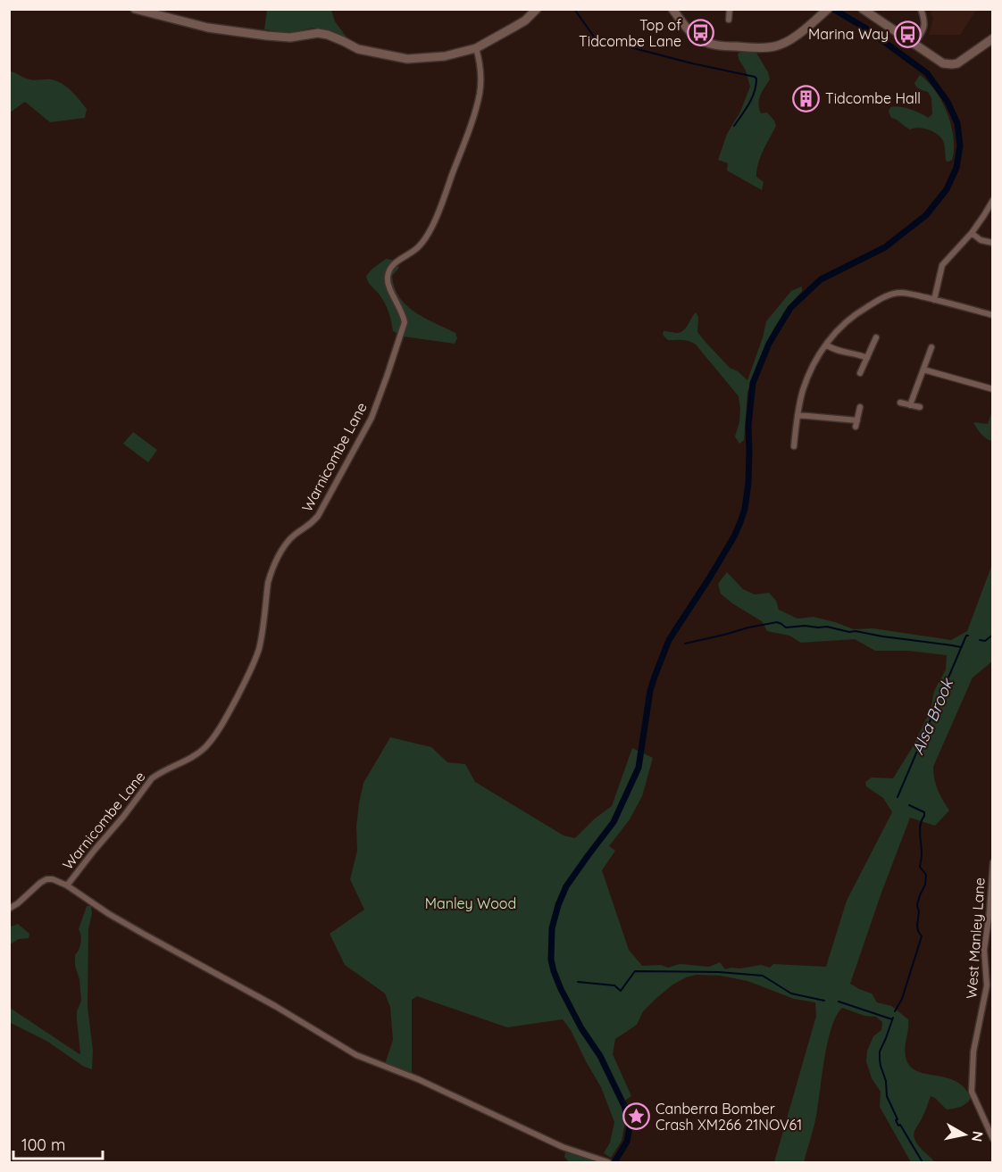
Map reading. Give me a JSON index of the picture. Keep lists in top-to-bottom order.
{
  "streets": {
    "street": ["Warnicombe Lane", "West Manley Lane"]
  },
  "water": ["Alsa Brook"],
  "parks": ["Manley Wood"],
  "places": {
    "bus stop": ["Top of Tidcombe Lane", "Marina Way"],
    "building": ["Tidcombe Hall"],
    "place": ["Canberra Bomber Crash XM266 21NOV61"]
  },
  "scale_bar": "100 m",
  "north": "right"
}
